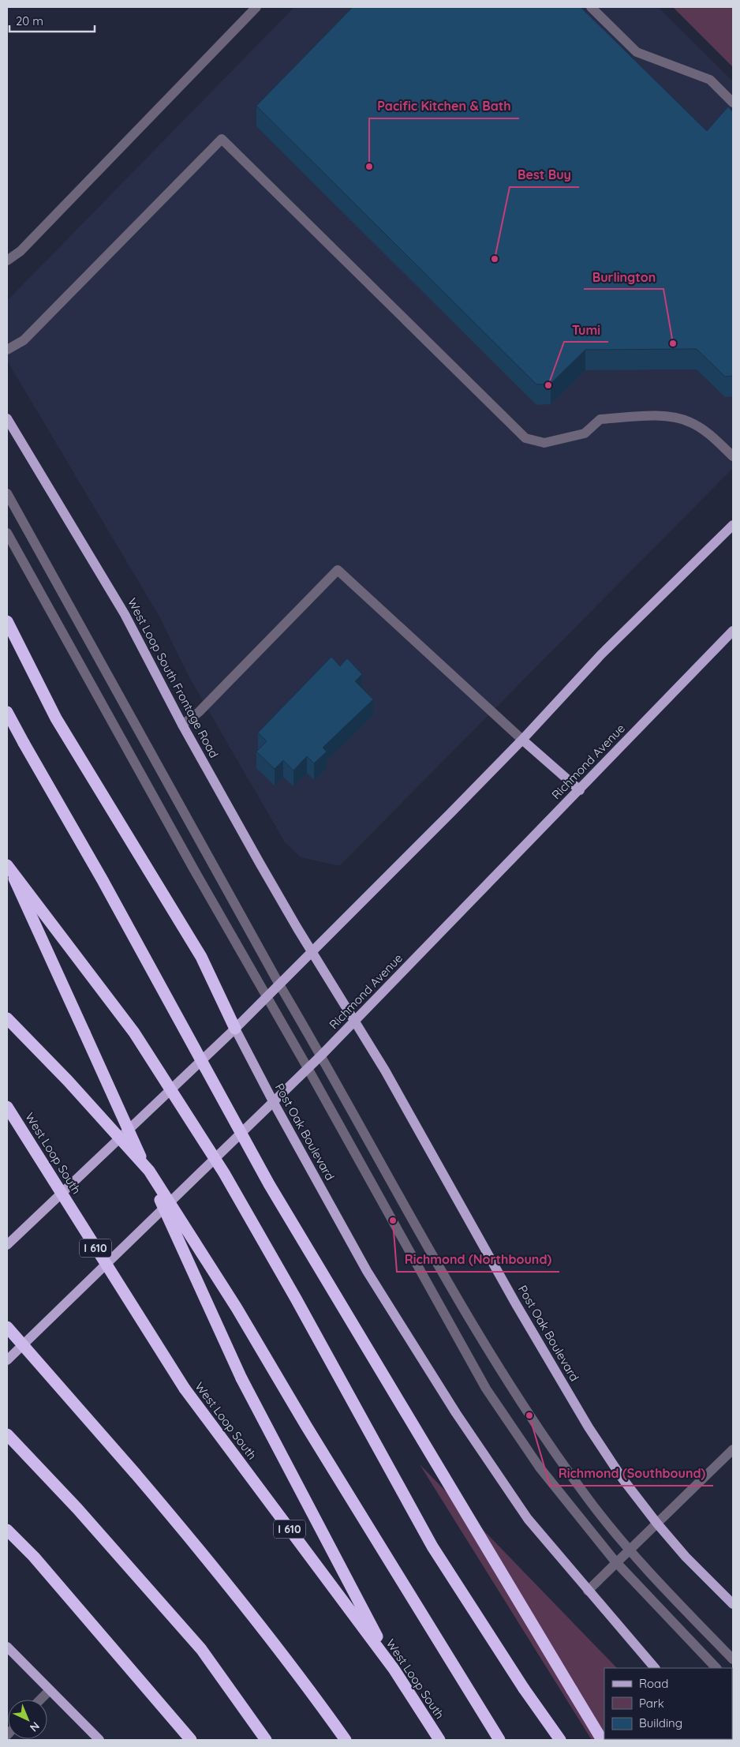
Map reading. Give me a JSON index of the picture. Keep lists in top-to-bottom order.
{
  "streets": {
    "highway": ["West Loop South", "I 610"],
    "main road": ["West Loop South Frontage Road", "Richmond Avenue", "Post Oak Boulevard"]
  },
  "crossings": [
    ["West Loop South Frontage Road", "Post Oak Boulevard"],
    ["Richmond Avenue", "Post Oak Boulevard"]
  ],
  "places": [
    "Pacific Kitchen & Bath",
    "Best Buy",
    "Burlington",
    "Tumi",
    "Richmond (Northbound)",
    "Richmond (Southbound)"
  ],
  "legend": ["Road", "Park", "Building"],
  "scale_bar": "20 m",
  "north": "bottom right"
}
